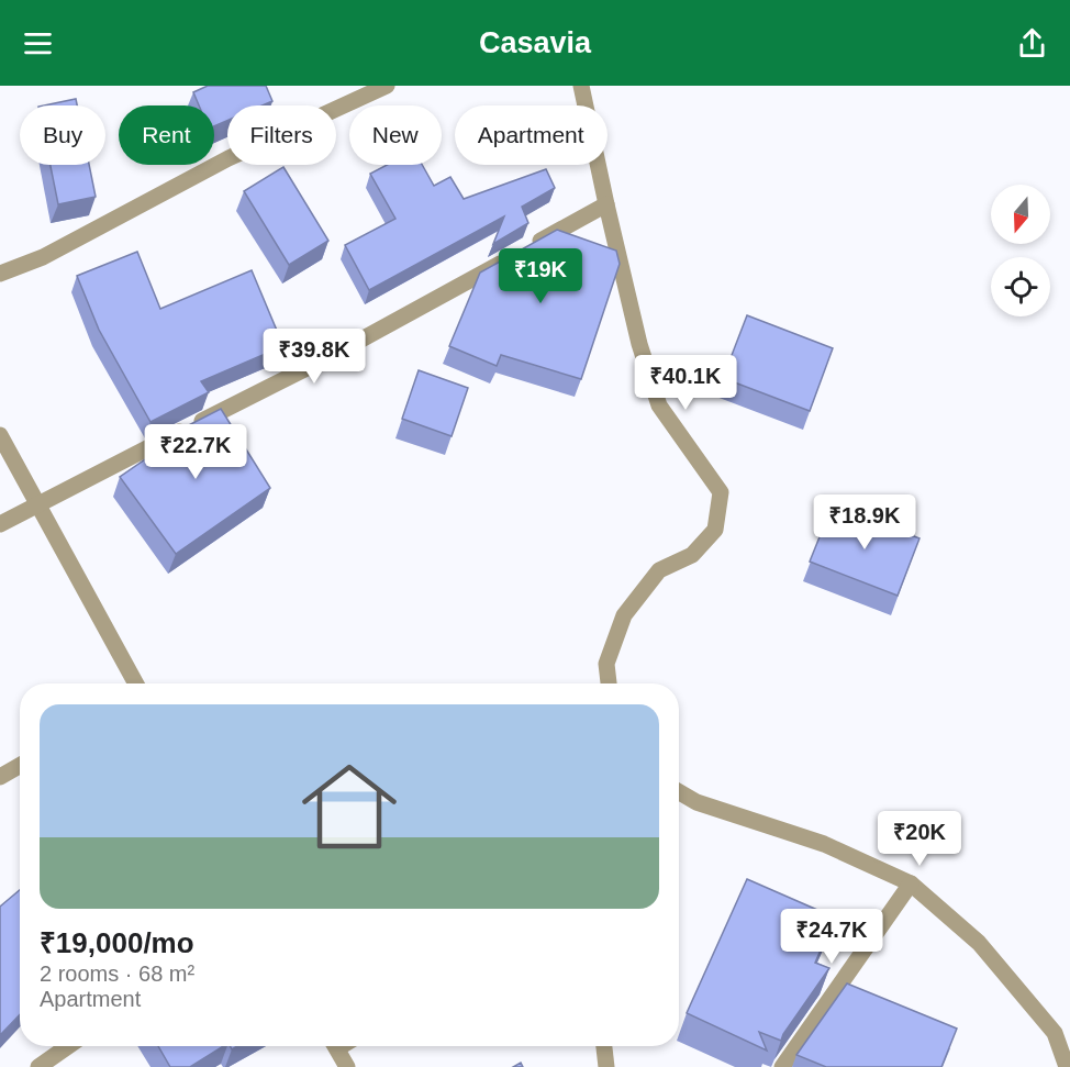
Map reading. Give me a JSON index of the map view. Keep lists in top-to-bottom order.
{
  "north": "bottom",
  "page": {
    "header": "Casavia",
    "chip": [
      "Buy",
      "Rent",
      "Filters",
      "New",
      "Apartment"
    ],
    "price": [
      "₹19K",
      "₹39.8K",
      "₹40.1K",
      "₹22.7K",
      "₹18.9K",
      "₹20K",
      "₹24.7K"
    ],
    "list": [
      {
        "name": "₹19,000/mo",
        "note": "2 rooms · 68 m² · Apartment"
      }
    ]
  }
}
